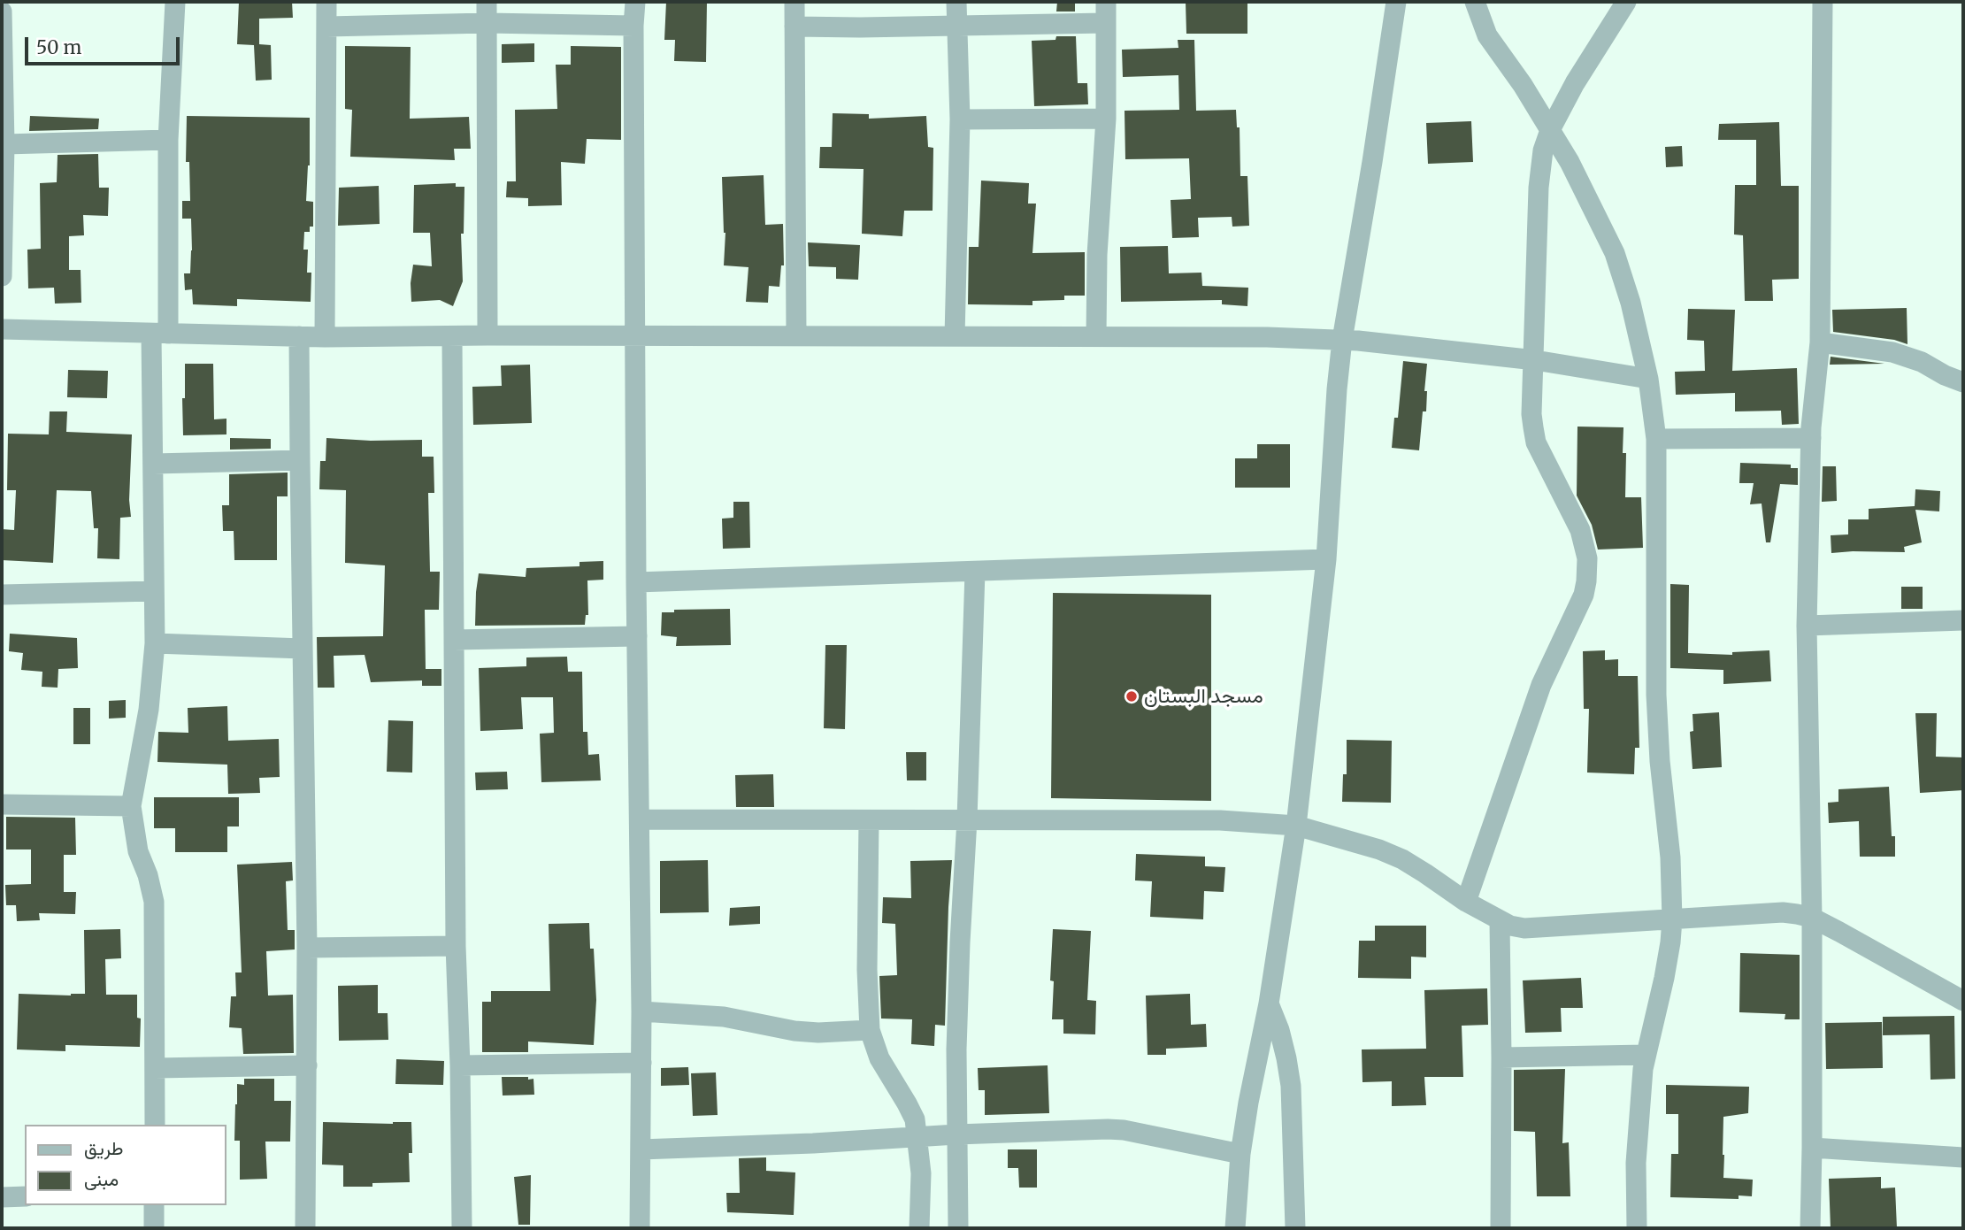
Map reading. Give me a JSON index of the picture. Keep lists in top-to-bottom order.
{
  "places": ["مسجد البستان"],
  "legend": ["طريق", "مبنى"],
  "scale_bar": "50 m"
}
